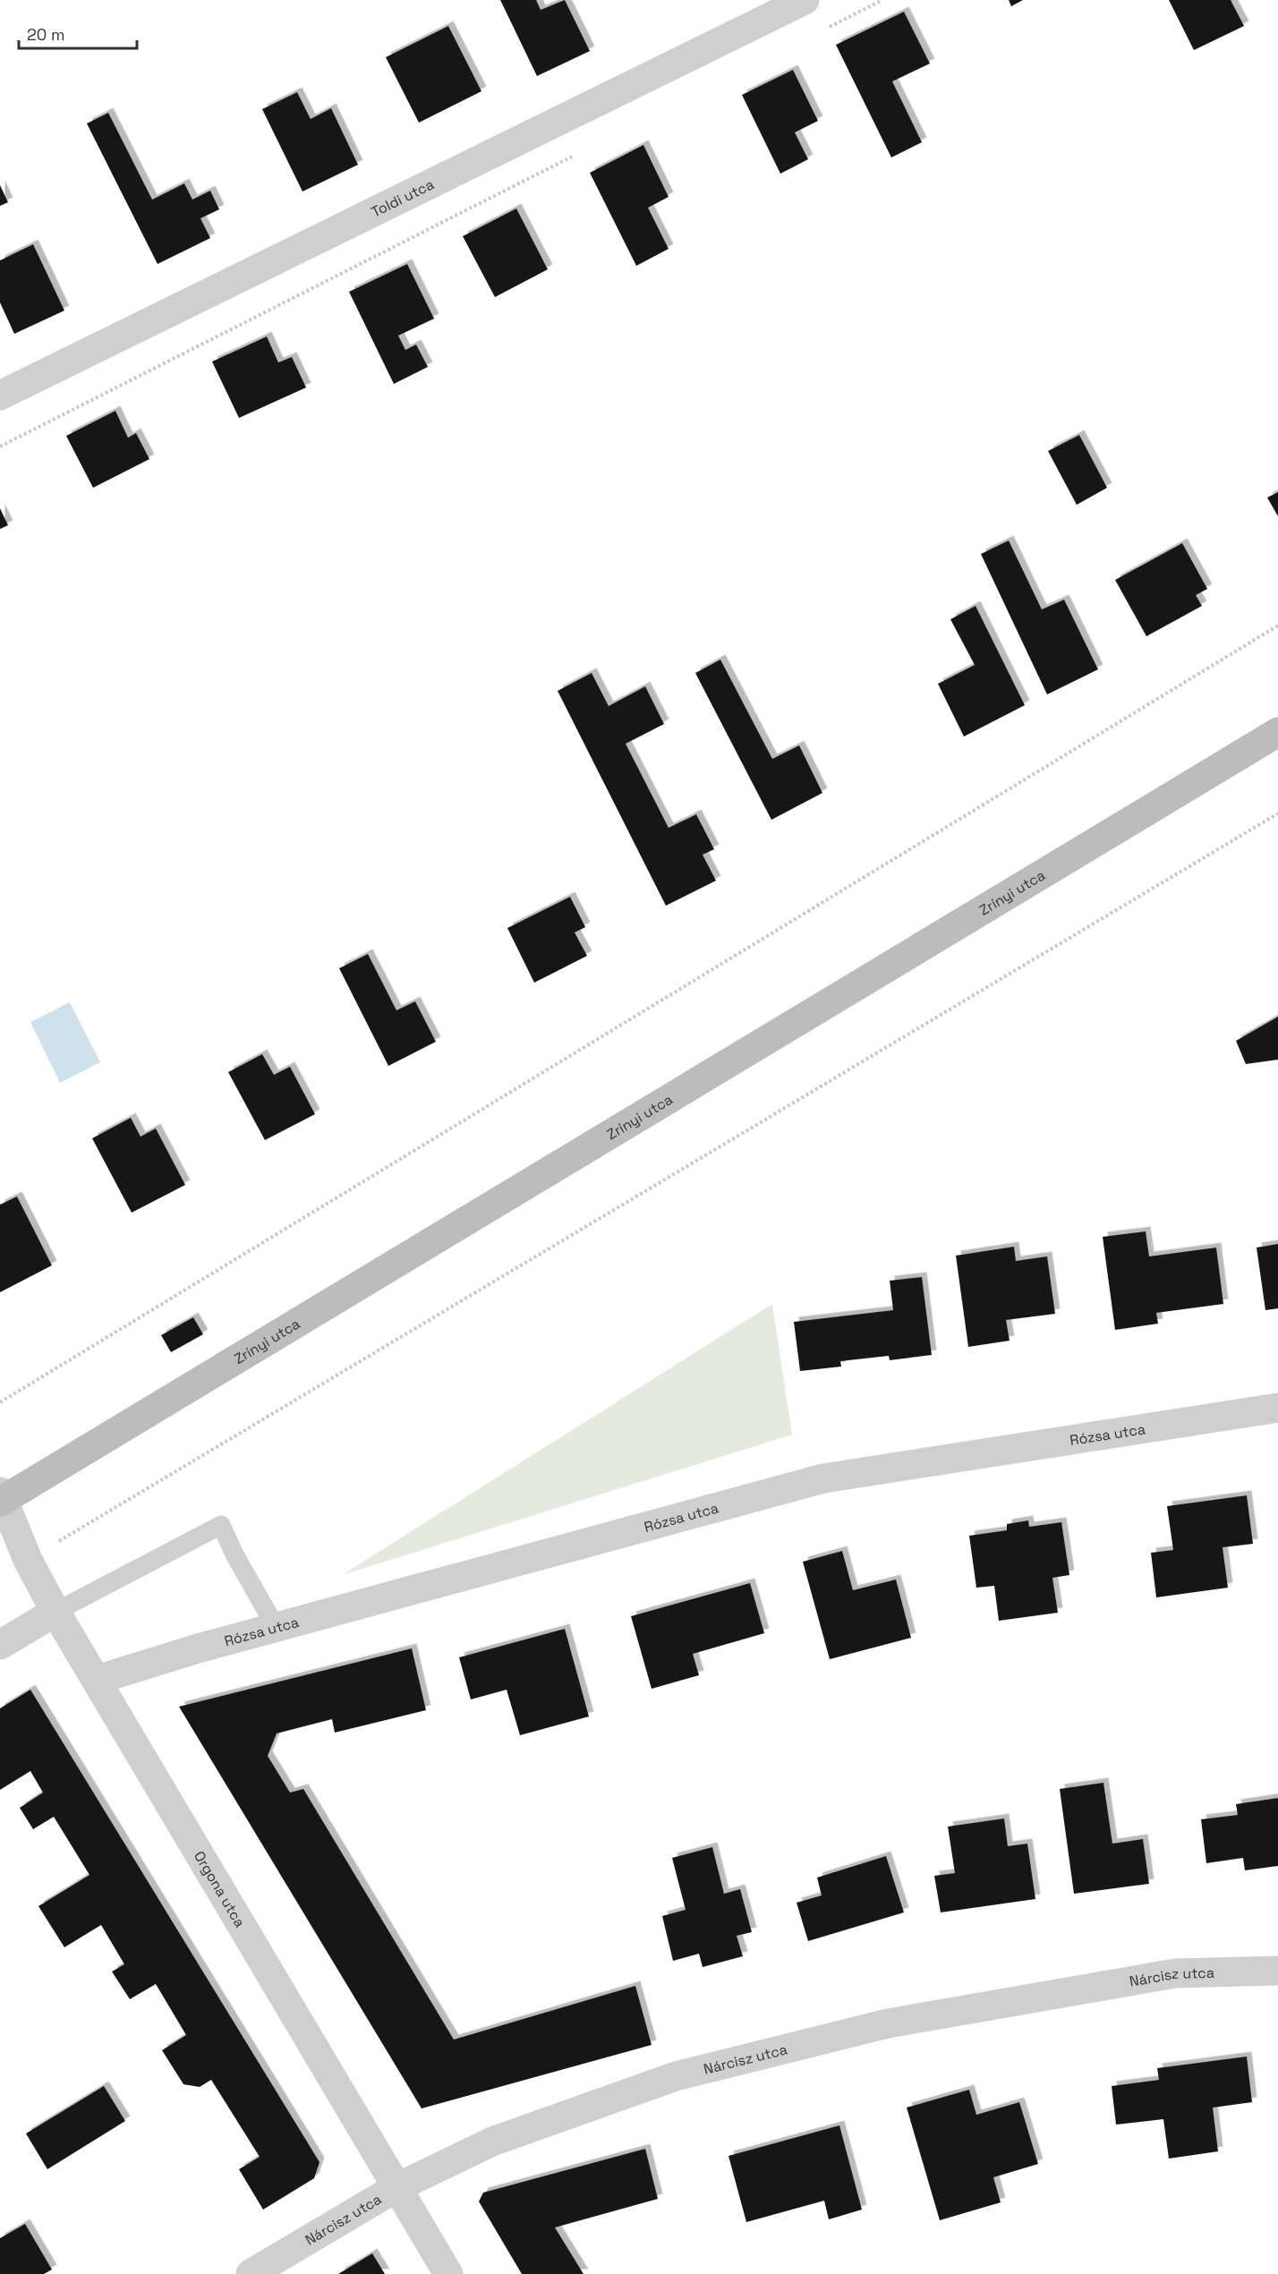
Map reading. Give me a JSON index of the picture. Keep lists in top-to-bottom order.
{
  "streets": {
    "main road": ["Zrínyi utca"],
    "street": [
      "Toldi utca",
      "Rózsa utca",
      "Orgona utca",
      "Nárcisz utca"
    ]
  },
  "crossings": [
    ["Zrínyi utca", "Orgona utca"],
    ["Rózsa utca", "Orgona utca"],
    ["Orgona utca", "Nárcisz utca"]
  ],
  "scale_bar": "20 m"
}
